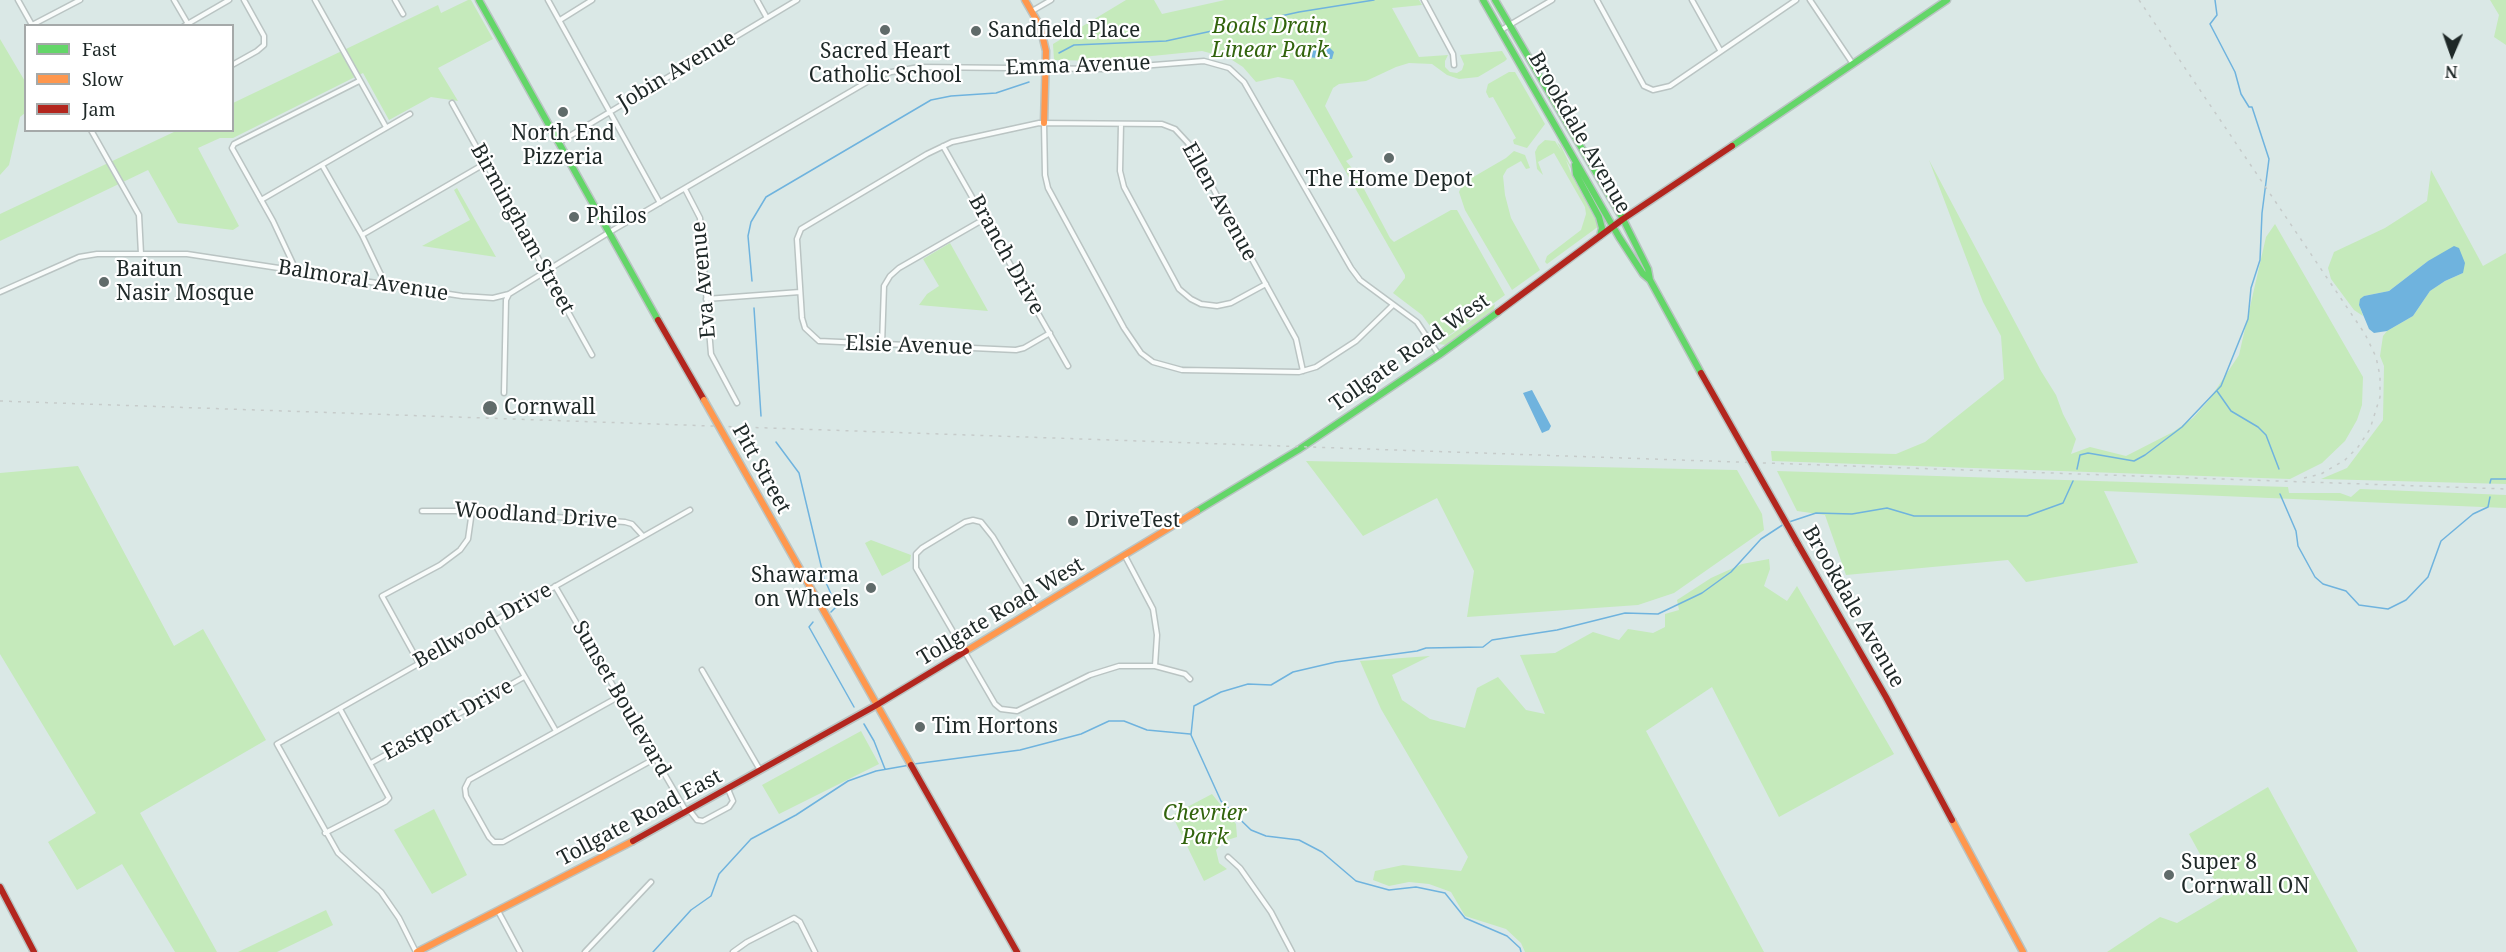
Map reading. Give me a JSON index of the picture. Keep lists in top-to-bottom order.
{
  "streets": {
    "street": [
      "Emma Avenue",
      "Jobin Avenue",
      "Brookdale Avenue",
      "Ellen Avenue",
      "Birmingham Street",
      "Branch Drive",
      "Eva Avenue",
      "Balmoral Avenue",
      "Elsie Avenue",
      "Tollgate Road West",
      "Pitt Street",
      "Woodland Drive",
      "Bellwood Drive",
      "Sunset Boulevard",
      "Eastport Drive",
      "Tollgate Road East"
    ]
  },
  "crossings": [
    ["Emma Avenue", "Eva Avenue"],
    ["Emma Avenue", "Balmoral Avenue"],
    ["Emma Avenue", "Tollgate Road West"],
    ["Emma Avenue", "Pitt Street"],
    ["Jobin Avenue", "Pitt Street"],
    ["Brookdale Avenue", "Tollgate Road West"],
    ["Ellen Avenue", "Branch Drive"],
    ["Ellen Avenue", "Elsie Avenue"],
    ["Birmingham Street", "Balmoral Avenue"],
    ["Branch Drive", "Elsie Avenue"],
    ["Balmoral Avenue", "Pitt Street"],
    ["Tollgate Road West", "Pitt Street"],
    ["Tollgate Road West", "Tollgate Road East"],
    ["Pitt Street", "Tollgate Road East"],
    ["Woodland Drive", "Bellwood Drive"],
    ["Bellwood Drive", "Sunset Boulevard"],
    ["Sunset Boulevard", "Tollgate Road East"]
  ],
  "parks": ["Boals Drain Linear Park", "Chevrier Park"],
  "places": [
    "Sacred Heart Catholic School",
    "Sandfield Place",
    "North End Pizzeria",
    "The Home Depot",
    "Philos",
    "Baitun Nasir Mosque",
    "Cornwall",
    "DriveTest",
    "Shawarma on Wheels",
    "Tim Hortons",
    "Super 8 Cornwall ON"
  ],
  "legend": ["Fast", "Slow", "Jam"],
  "north": "bottom"
}
